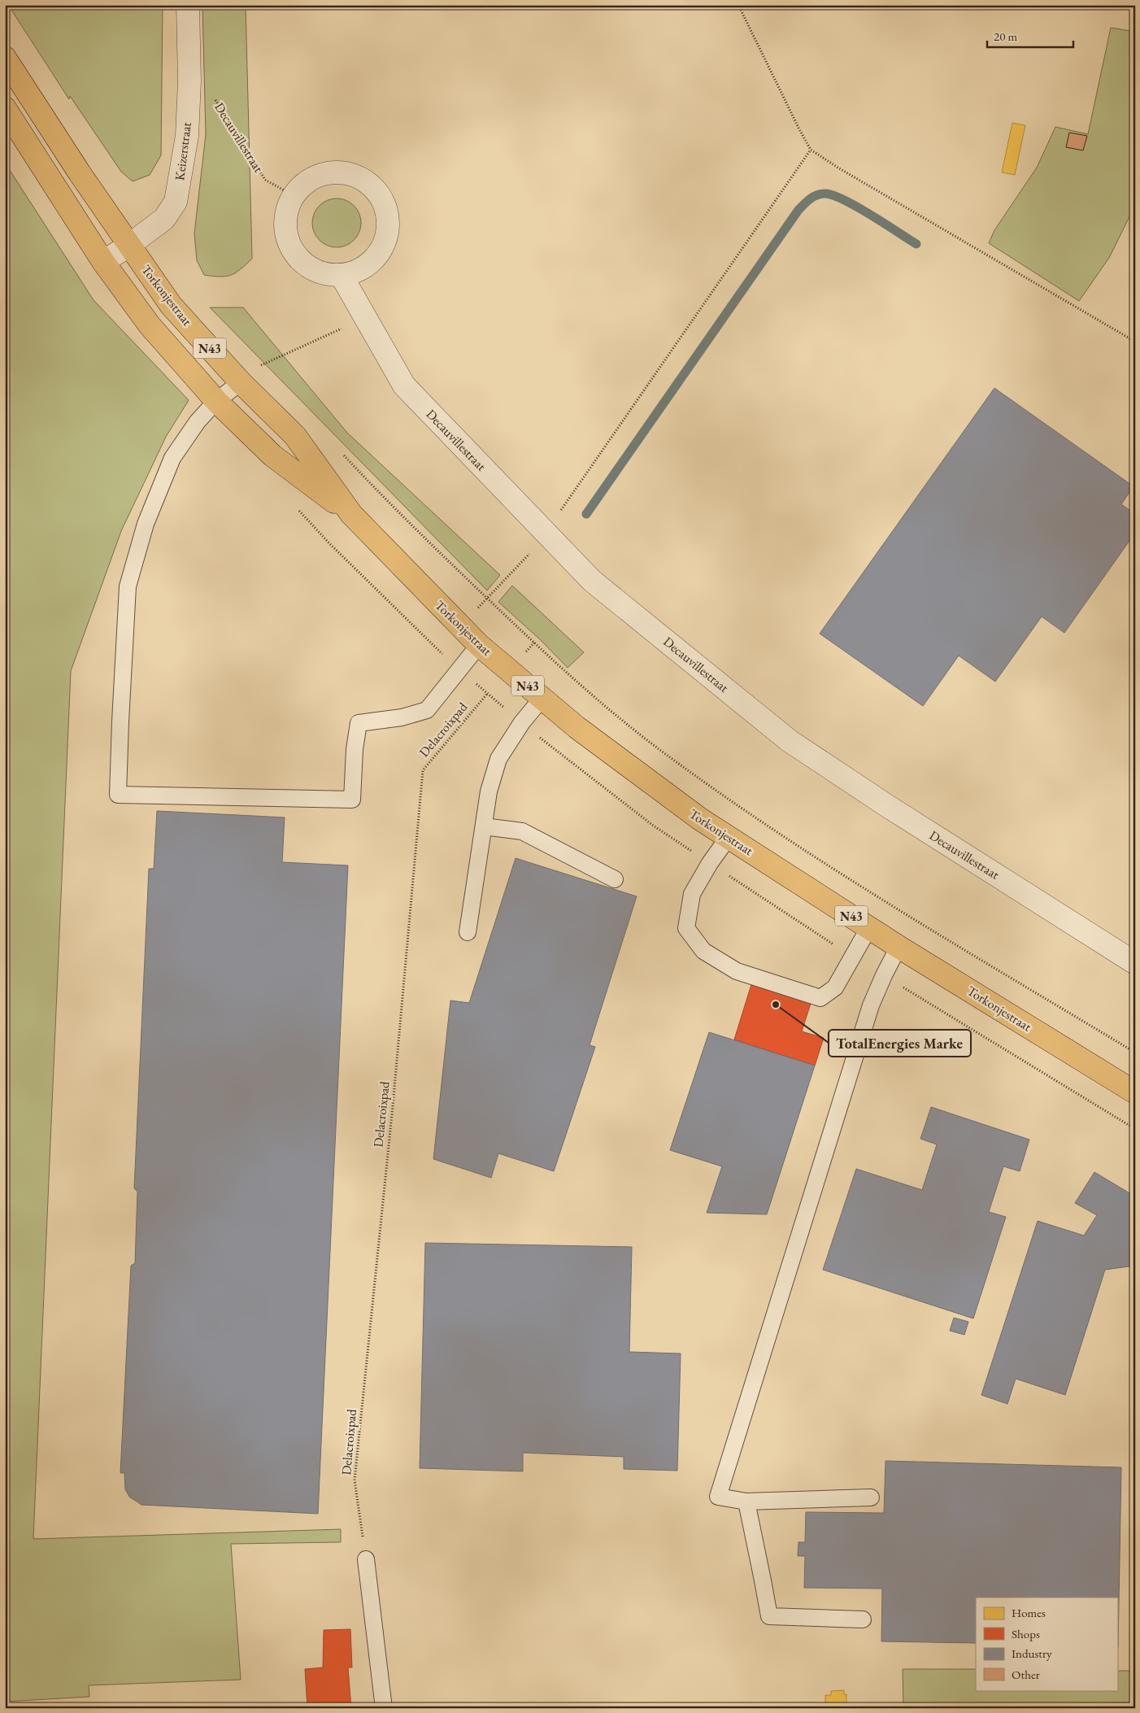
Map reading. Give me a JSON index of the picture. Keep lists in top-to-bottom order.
{
  "streets": {
    "main road": ["Torkonjestraat", "N43"],
    "street": ["Decauvillestraat", "Keizerstraat"],
    "path": ["Delacroixpad"]
  },
  "crossings": [
    ["Decauvillestraat", "Keizerstraat"],
    ["Keizerstraat", "Torkonjestraat"]
  ],
  "places": ["TotalEnergies Marke"],
  "legend": [
    "Homes",
    "Shops",
    "Industry",
    "Other"
  ],
  "scale_bar": "20 m"
}
